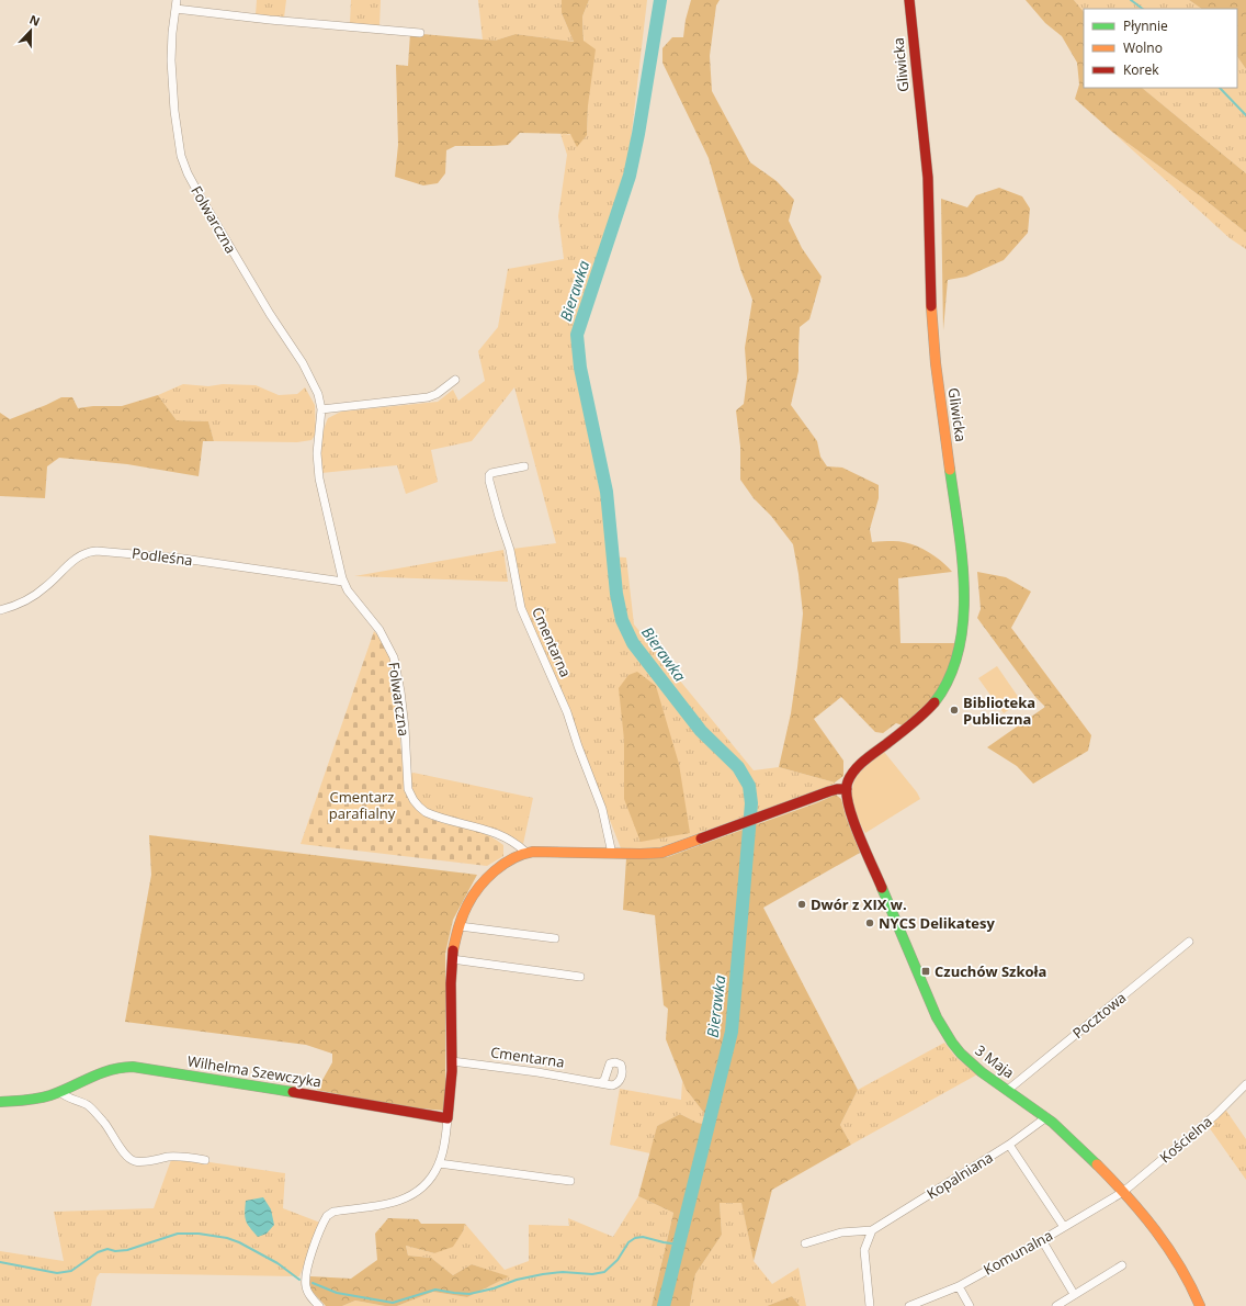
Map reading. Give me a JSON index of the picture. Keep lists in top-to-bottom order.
{
  "streets": {
    "main road": ["Gliwicka", "3 Maja", "Wilhelma Szewczyka"],
    "street": [
      "Folwarczna",
      "Podleśna",
      "Cmentarna",
      "Pocztowa",
      "Kościelna",
      "Kopalniana",
      "Komunalna"
    ]
  },
  "crossings": [
    ["Gliwicka", "3 Maja"],
    ["Folwarczna", "Podleśna"],
    ["Pocztowa", "3 Maja"],
    ["3 Maja", "Kościelna"],
    ["3 Maja", "Kopalniana"],
    ["3 Maja", "Komunalna"],
    ["Kościelna", "Komunalna"]
  ],
  "water": ["Bierawka"],
  "parks": ["Cmentarz parafialny"],
  "places": {
    "other": ["Biblioteka Publiczna", "Dwór z XIX w.", "NYCS Delikatesy"],
    "transit": ["Czuchów Szkoła"]
  },
  "legend": ["Płynnie", "Wolno", "Korek"],
  "north": "top"
}
